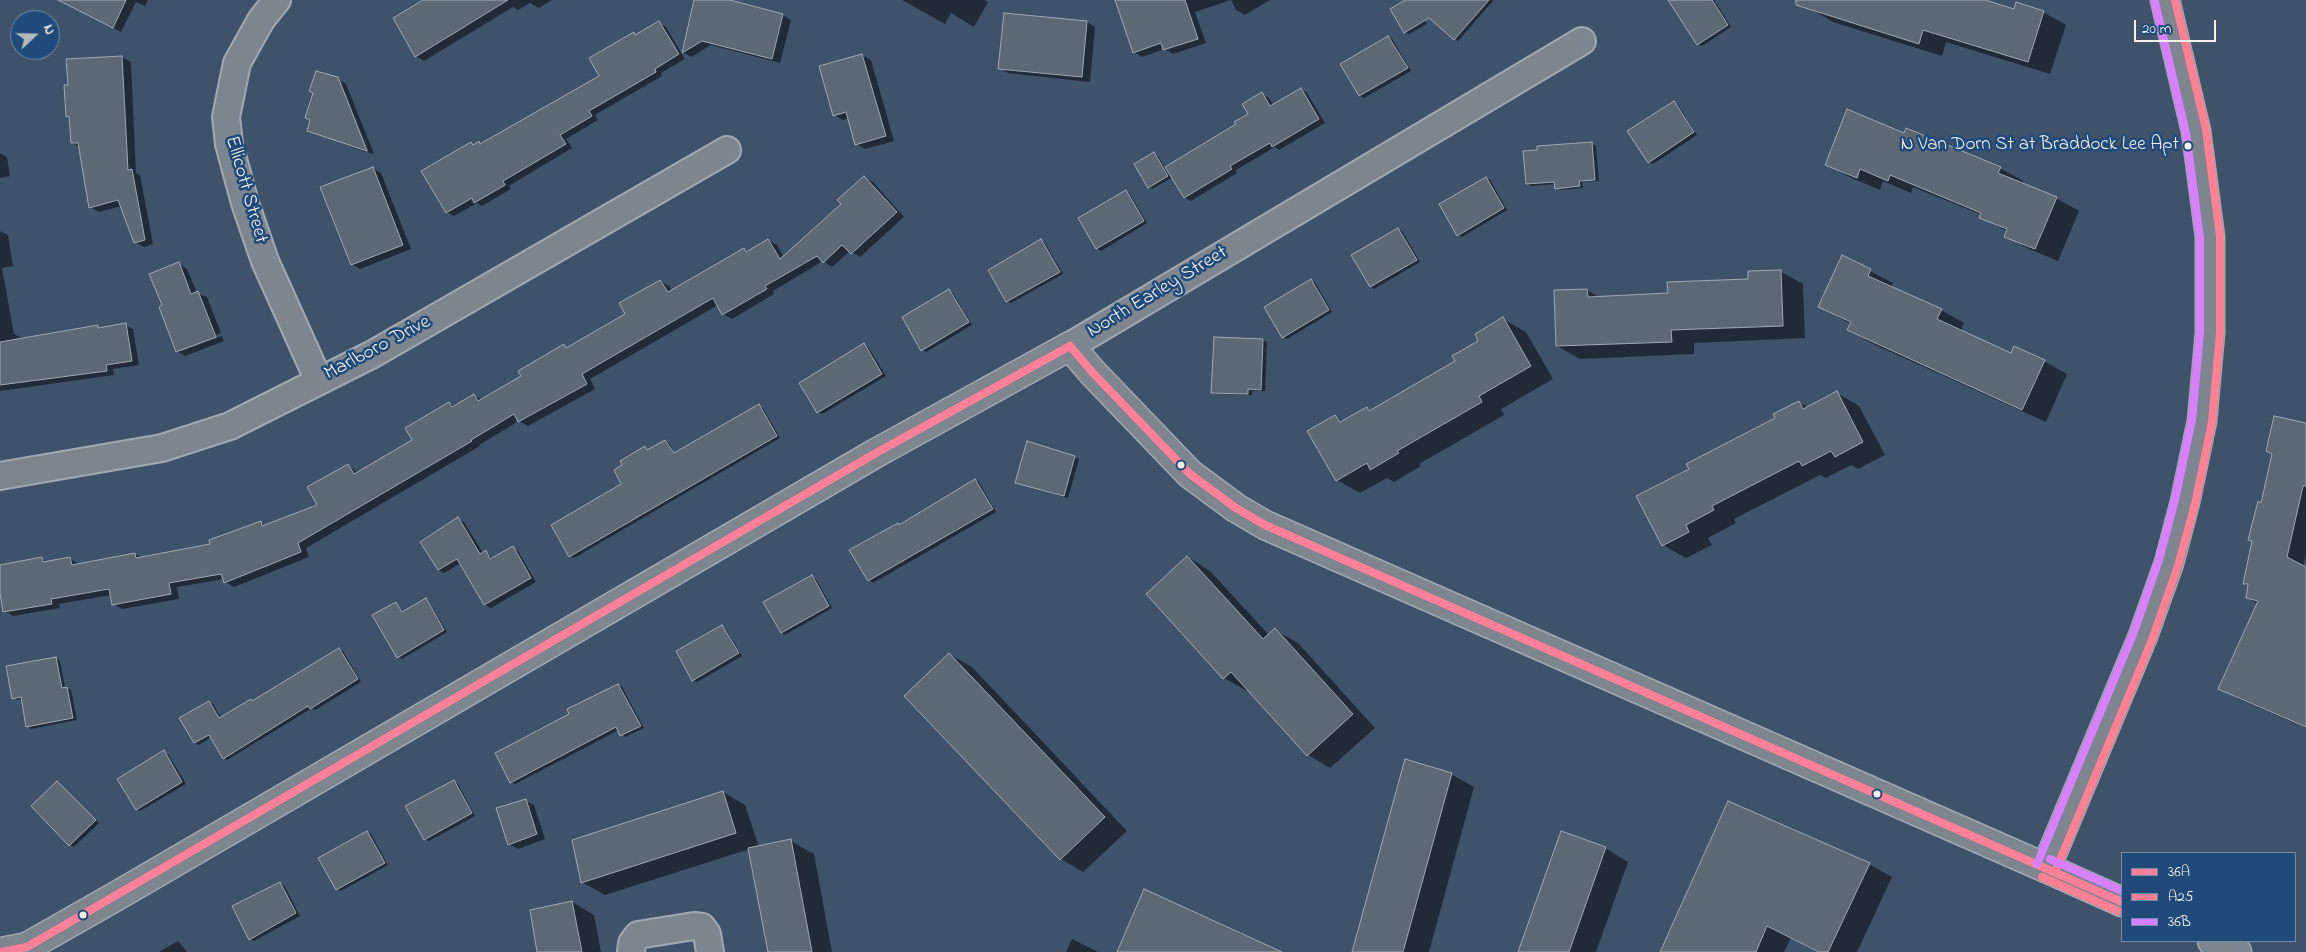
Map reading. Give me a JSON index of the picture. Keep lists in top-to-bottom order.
{
  "streets": {
    "street": ["Ellicott Street", "North Earley Street", "Marlboro Drive"]
  },
  "crossings": [
    ["Ellicott Street", "Marlboro Drive"]
  ],
  "places": ["N Van Dorn St at Braddock Lee Apt"],
  "lines": ["transit line A25", "transit line 36B", "transit line 36A"],
  "legend": ["36A", "A25", "36B"],
  "scale_bar": "20 m",
  "north": "right"
}
